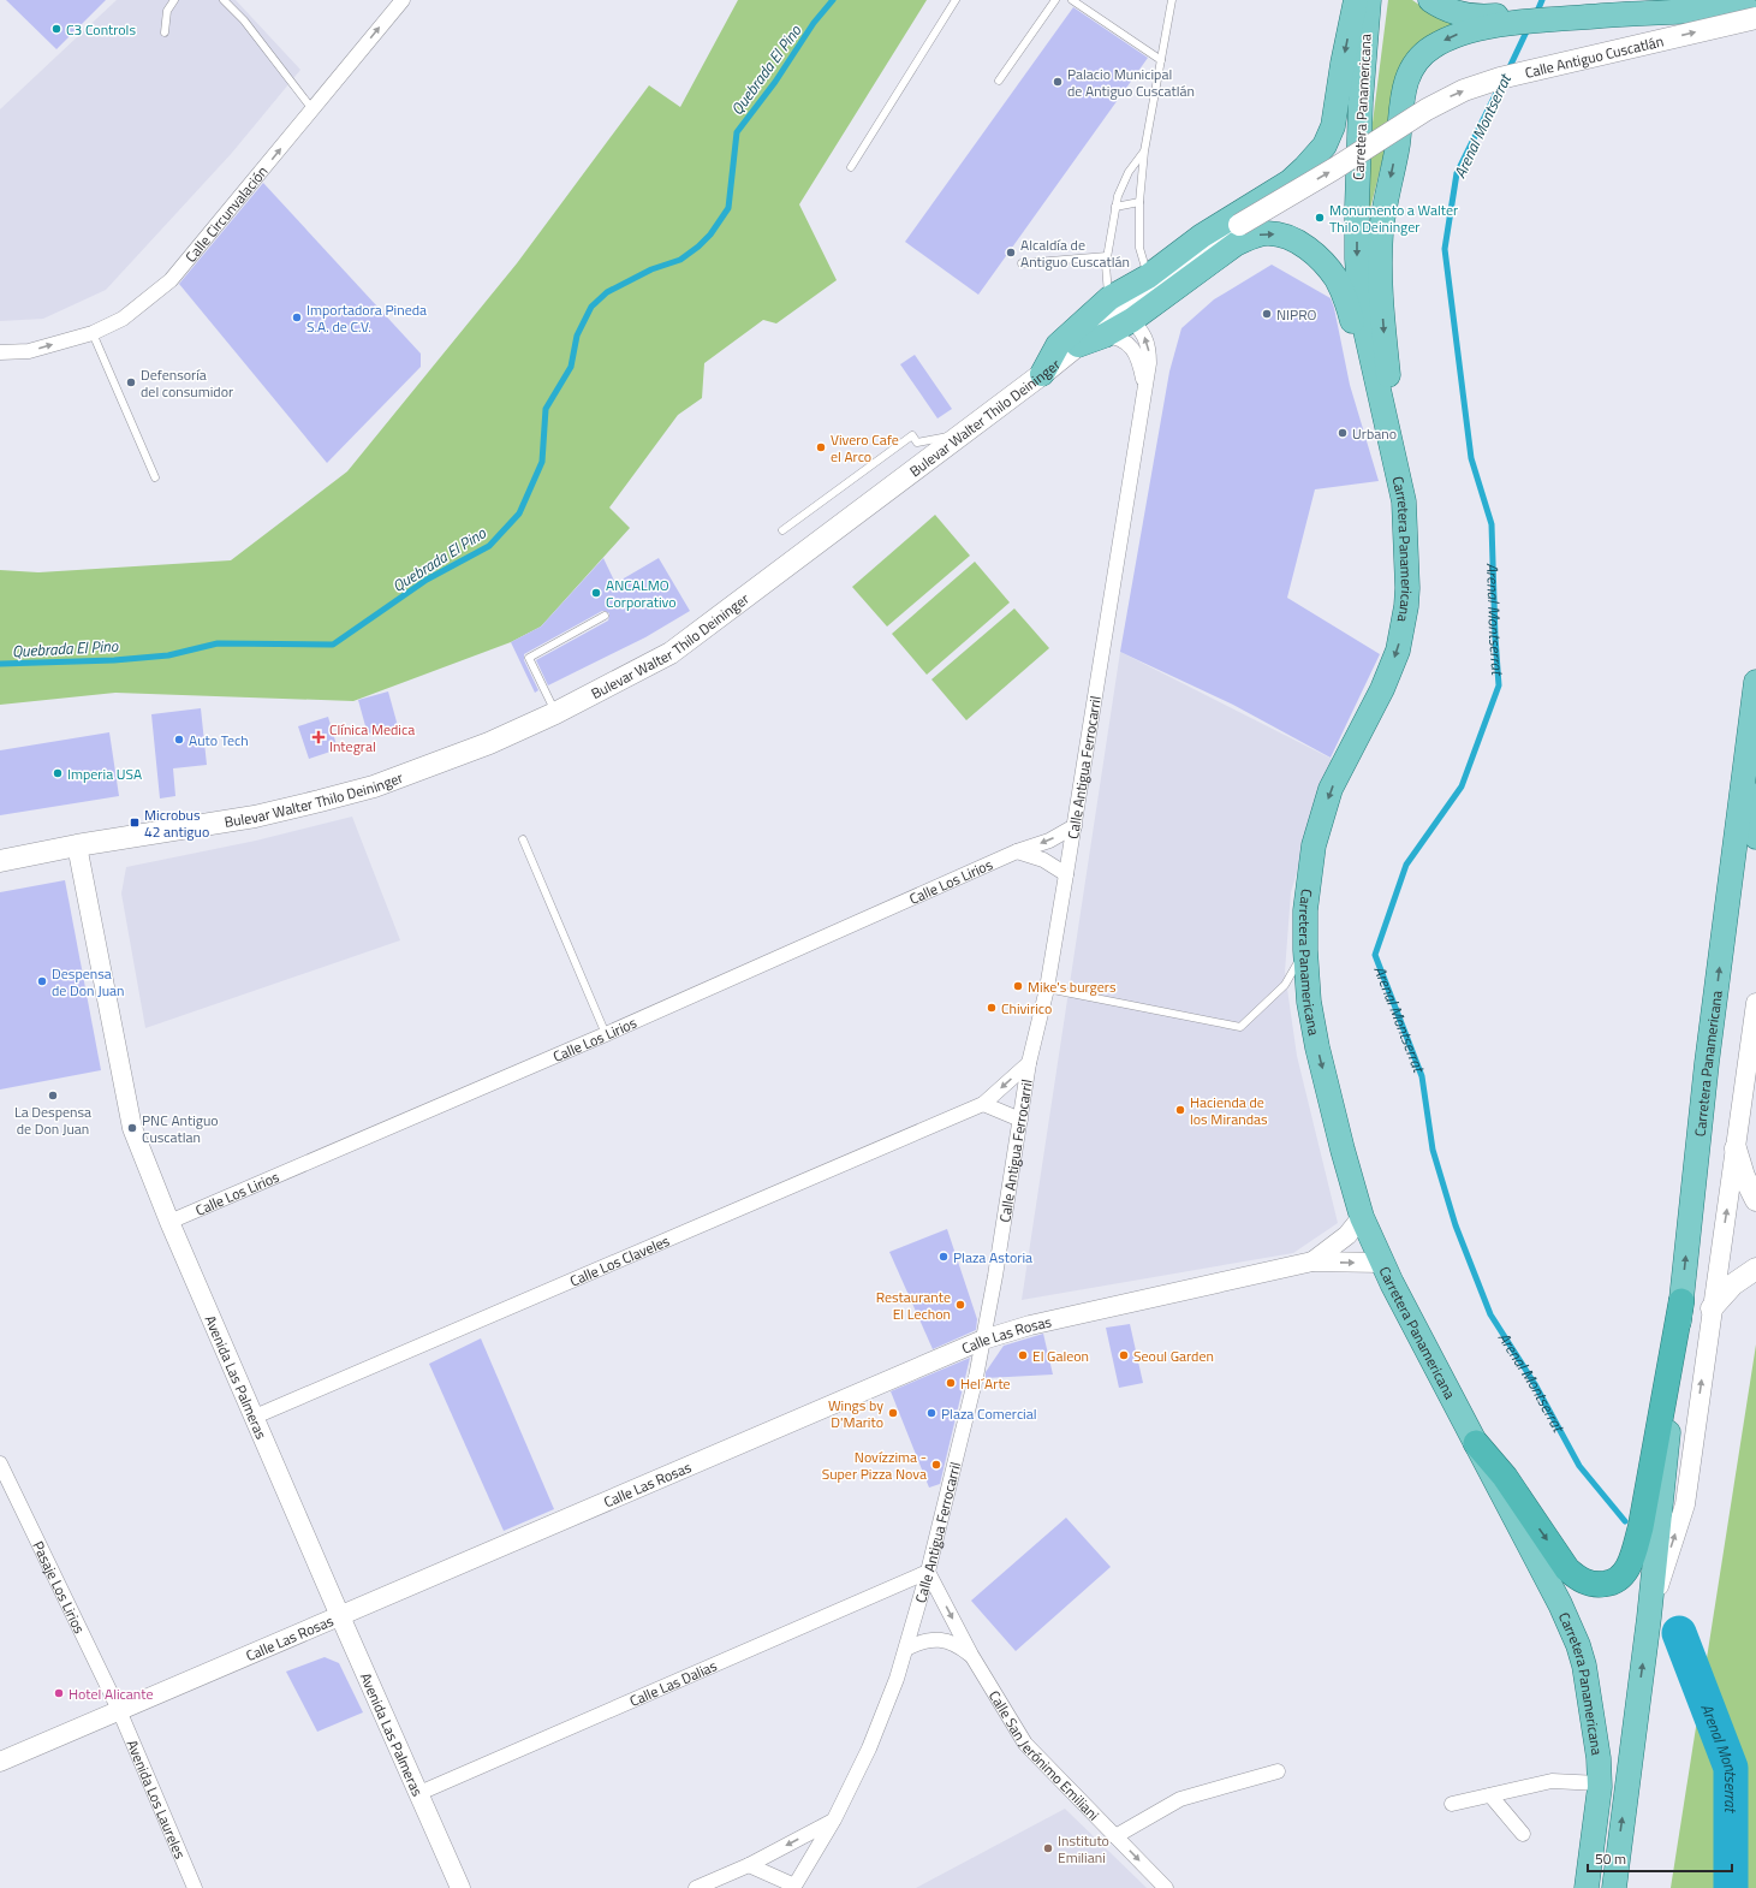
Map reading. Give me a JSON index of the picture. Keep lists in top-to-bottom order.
{
  "streets": {
    "main road": ["Calle Antiguo Cuscatlán", "Carretera Panamericana", "Bulevar Walter Thilo Deininger"],
    "street": [
      "Calle Circunvalación",
      "Calle Antigua Ferrocarril",
      "Calle Los Lirios",
      "Calle Los Claveles",
      "Calle Las Rosas",
      "Avenida Las Palmeras",
      "Pasaje Los Lirios",
      "Calle Las Dalias",
      "Calle San Jerónimo Emiliani",
      "Avenida Los Laureles"
    ]
  },
  "crossings": [
    ["Calle Antiguo Cuscatlán", "Bulevar Walter Thilo Deininger"],
    ["Carretera Panamericana", "Calle Las Rosas"],
    ["Bulevar Walter Thilo Deininger", "Calle Antigua Ferrocarril"],
    ["Bulevar Walter Thilo Deininger", "Avenida Las Palmeras"],
    ["Calle Antigua Ferrocarril", "Calle Los Lirios"],
    ["Calle Antigua Ferrocarril", "Calle Los Claveles"],
    ["Calle Antigua Ferrocarril", "Calle Las Rosas"],
    ["Calle Antigua Ferrocarril", "Calle Las Dalias"],
    ["Calle Antigua Ferrocarril", "Calle San Jerónimo Emiliani"],
    ["Calle Los Lirios", "Avenida Las Palmeras"],
    ["Calle Los Claveles", "Avenida Las Palmeras"],
    ["Calle Las Rosas", "Avenida Las Palmeras"],
    ["Calle Las Rosas", "Pasaje Los Lirios"],
    ["Calle Las Rosas", "Avenida Los Laureles"],
    ["Avenida Las Palmeras", "Calle Las Dalias"],
    ["Pasaje Los Lirios", "Avenida Los Laureles"],
    ["Calle Las Dalias", "Calle San Jerónimo Emiliani"]
  ],
  "one_way": ["Calle Circunvalación"],
  "water": ["Quebrada El Pino", "Arenal Montserrat"],
  "places": {
    "other": [
      "C3 Controls",
      "Palacio Municipal de Antiguo Cuscatlán",
      "Monumento a Walter Thilo Deininger",
      "Alcaldía de Antiguo Cuscatlán",
      "NIPRO",
      "Importadora Pineda S.A. de C.V.",
      "Defensoría del consumidor",
      "Urbano",
      "Vivero Cafe el Arco",
      "ANCALMO Corporativo",
      "Auto Tech",
      "Imperia USA",
      "Despensa de Don Juan",
      "Mike's burgers",
      "Chivirico",
      "La Despensa de Don Juan",
      "Hacienda de los Mirandas",
      "PNC Antiguo Cuscatlan",
      "Plaza Astoria",
      "Restaurante El Lechon",
      "El Galeon",
      "Seoul Garden",
      "Hel´Arte",
      "Wings by D'Marito",
      "Plaza Comercial",
      "Novízzima - Super Pizza Nova",
      "Hotel Alicante",
      "Instituto Emiliani"
    ],
    "health": ["Clínica Medica Integral"],
    "transit": ["Microbus 42 antiguo"]
  },
  "scale_bar": "50 m"
}
